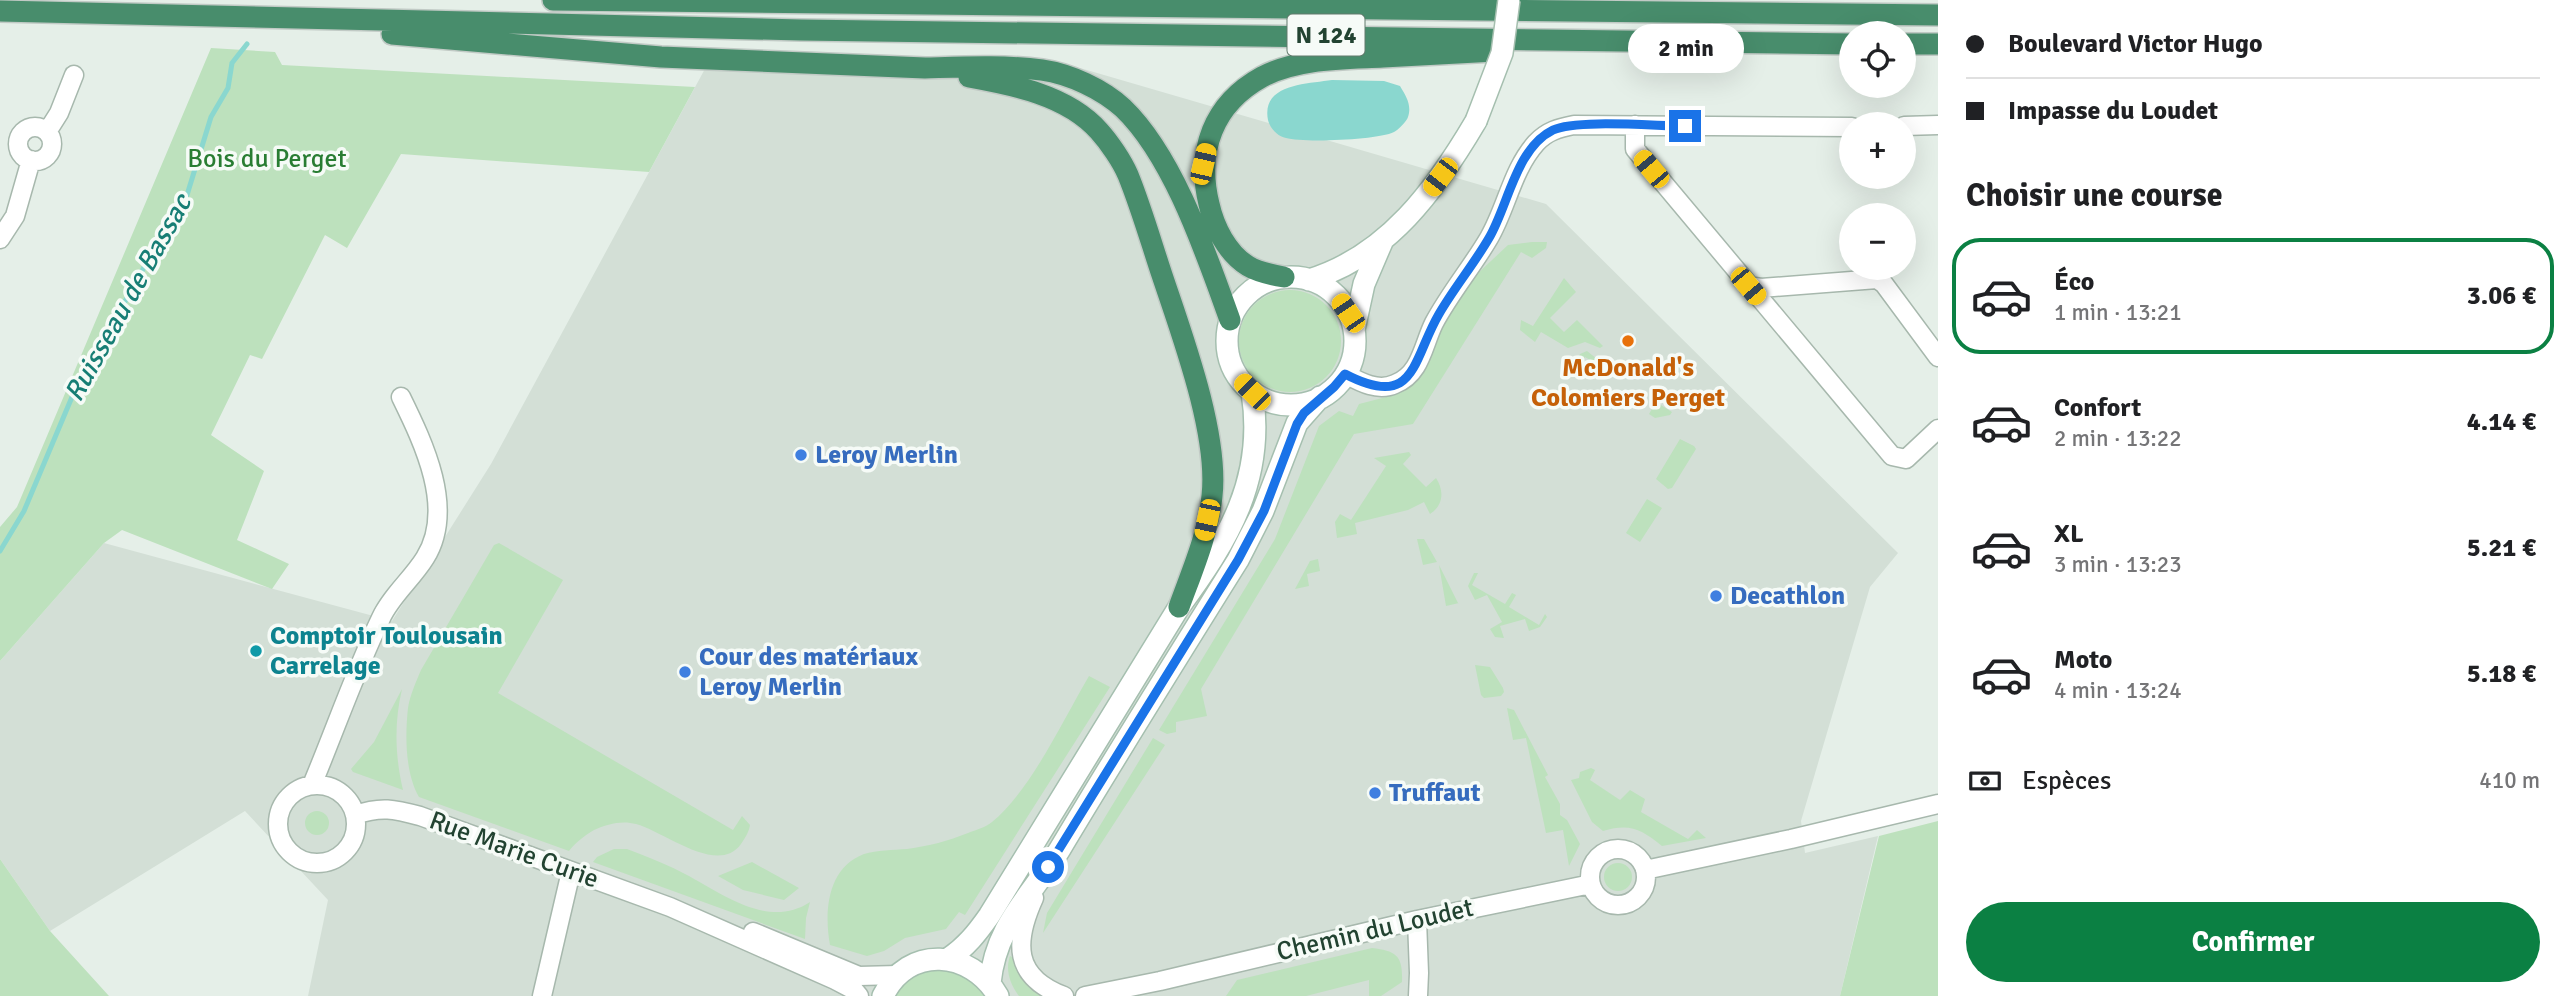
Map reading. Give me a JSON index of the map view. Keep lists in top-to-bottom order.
{
  "streets": {
    "highway": ["N 124"],
    "street": ["Rue Marie Curie", "Chemin du Loudet"]
  },
  "water": ["Ruisseau de Bassac"],
  "parks": ["Bois du Perget"],
  "places": [
    "McDonald's Colomiers Perget",
    "Leroy Merlin",
    "Decathlon",
    "Comptoir Toulousain Carrelage",
    "Cour des matériaux Leroy Merlin",
    "Truffaut"
  ],
  "page": {
    "banner": ["Boulevard Victor Hugo", "Impasse du Loudet"],
    "map_buttons": ["+", "−"],
    "bubble": "2 min",
    "heading": "Choisir une course",
    "list": [
      {
        "name": "Éco",
        "note": "1 min · 13:21",
        "value": "3.06 €"
      },
      {
        "name": "Confort",
        "note": "2 min · 13:22",
        "value": "4.14 €"
      },
      {
        "name": "XL",
        "note": "3 min · 13:23",
        "value": "5.21 €"
      },
      {
        "name": "Moto",
        "note": "4 min · 13:24",
        "value": "5.18 €"
      }
    ],
    "pay": ["Espèces", "410 m"],
    "buttons": "Confirmer"
  }
}
